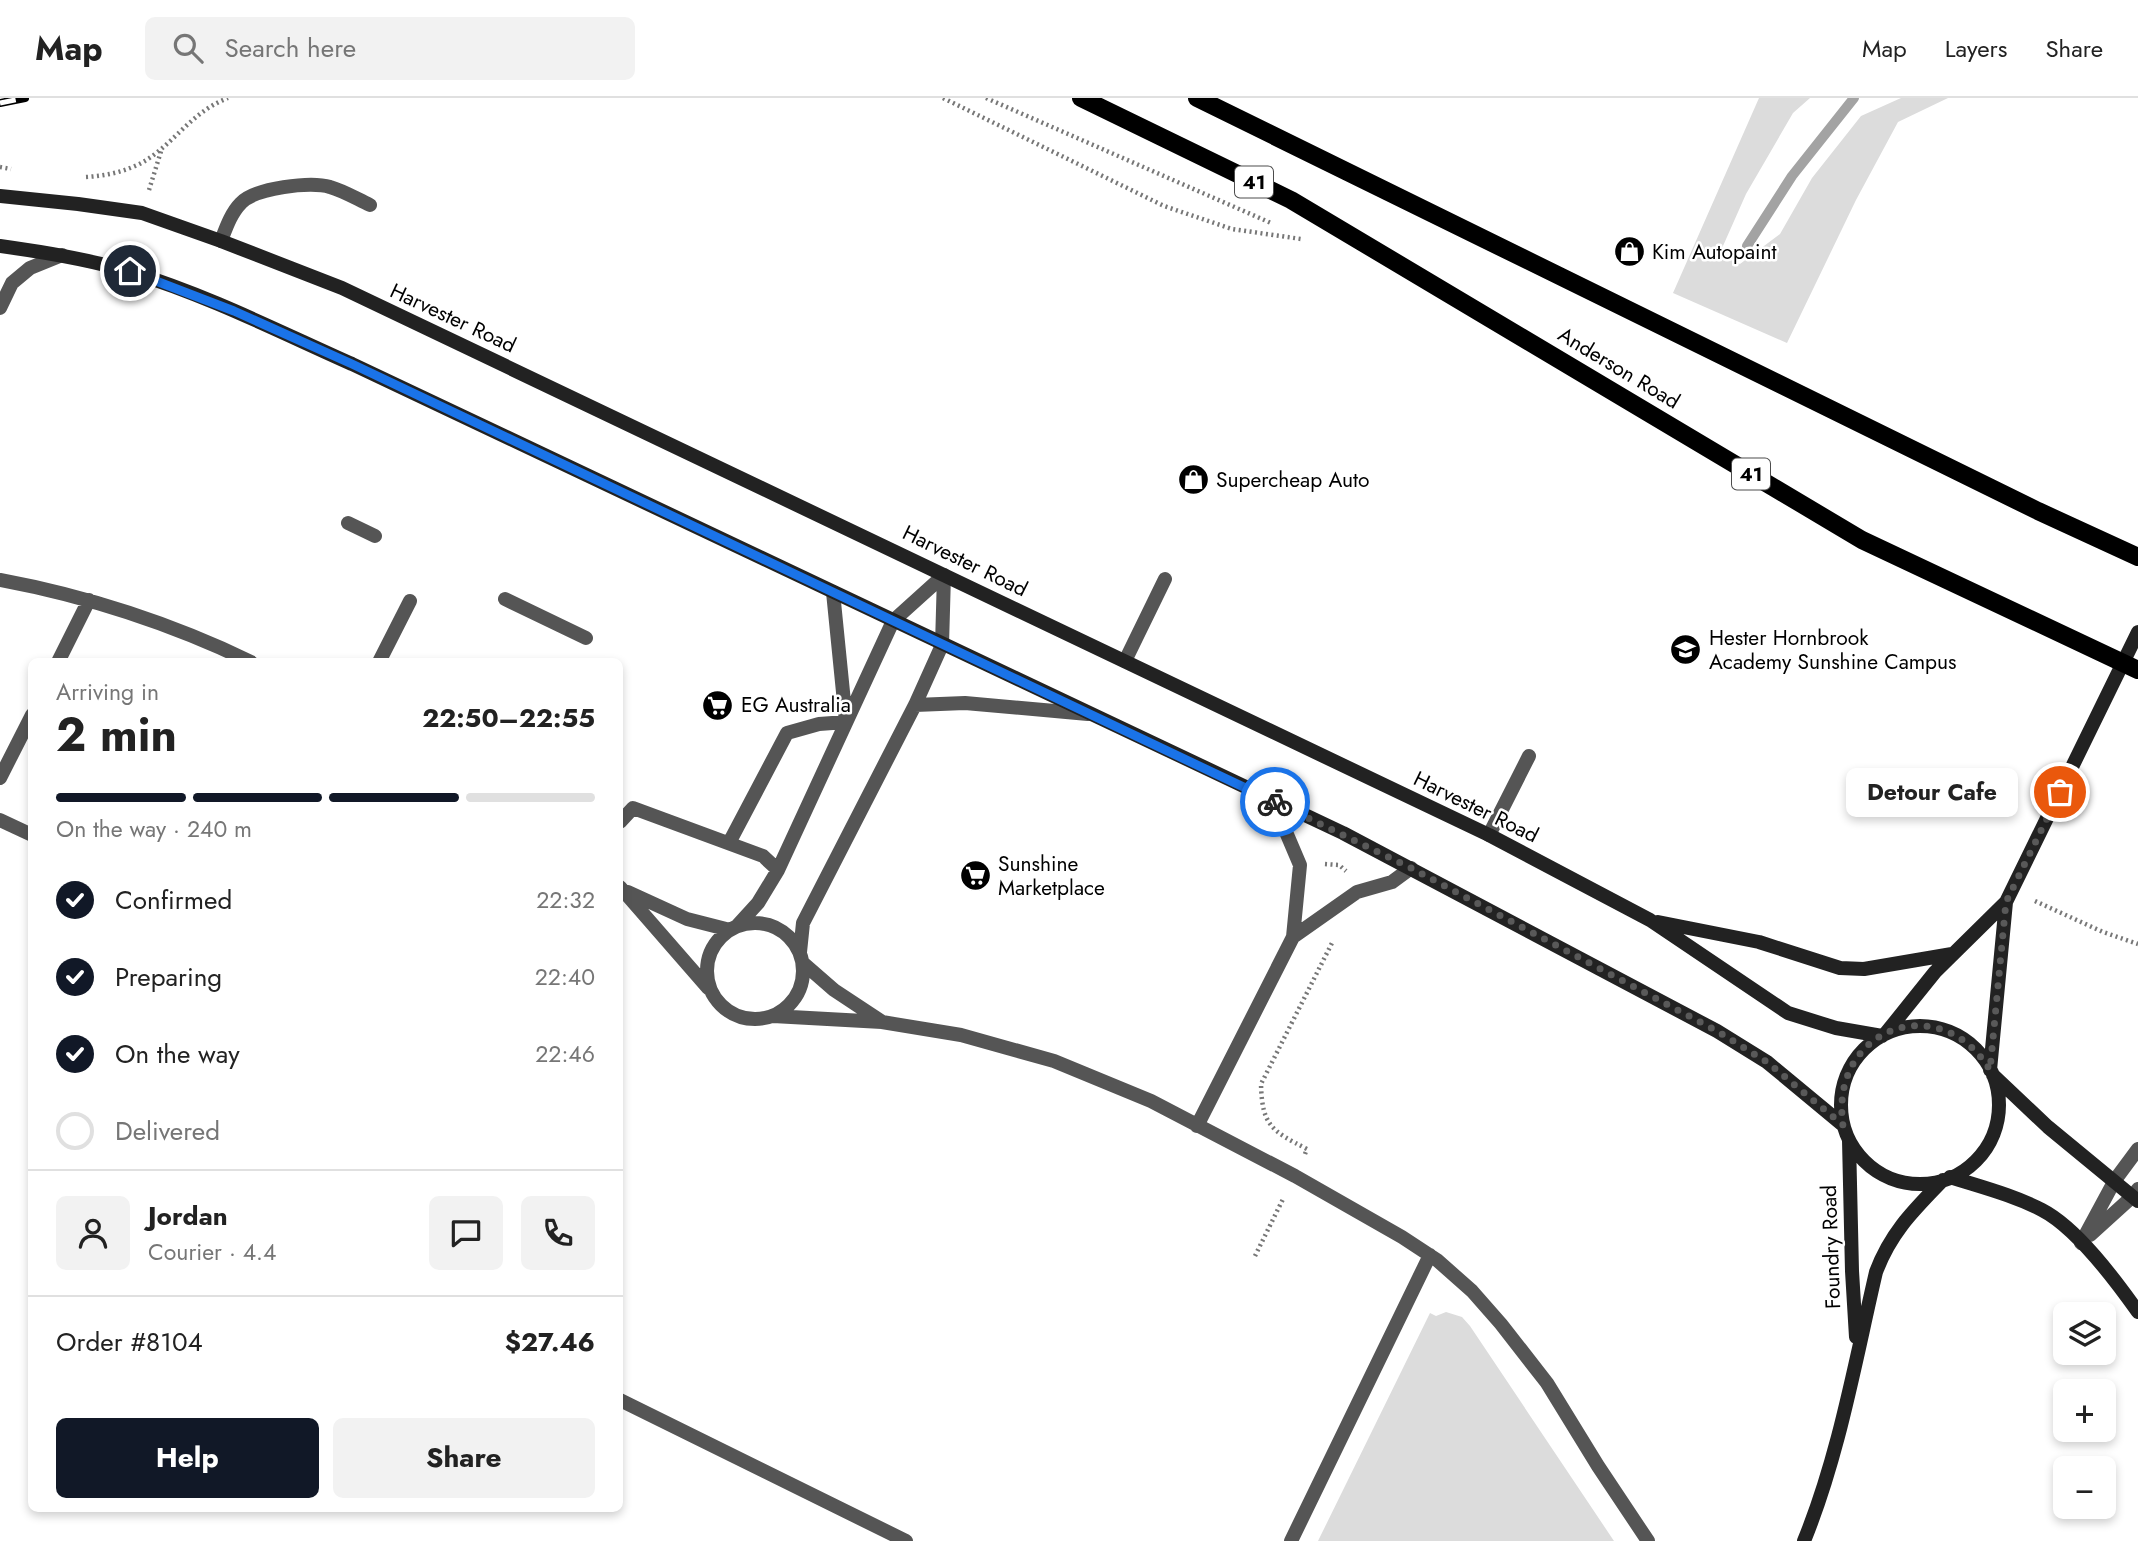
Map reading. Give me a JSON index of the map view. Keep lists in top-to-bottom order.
{
  "streets": {
    "main road": ["41", "Anderson Road"],
    "street": ["Harvester Road", "Foundry Road"]
  },
  "crossings": [
    ["Harvester Road", "Foundry Road"]
  ],
  "places": {
    "shop": ["Kim Autopaint", "Supercheap Auto"],
    "school or university": ["Hester Hornbrook Academy Sunshine Campus"],
    "supermarket": ["EG Australia", "Sunshine Marketplace"],
    "other": ["Detour Cafe"]
  },
  "page": {
    "header": "Map",
    "search": "Search here",
    "nav": ["Map", "Layers", "Share"],
    "heading": ["2 min", "Arriving in", "22:50–22:55"],
    "panel": [
      "Jordan",
      "Courier · 4.4",
      "Order #8104",
      "$27.46"
    ],
    "bubble": "Detour Cafe",
    "bar": "On the way · 240 m",
    "list": [
      ["Confirmed", "22:32"],
      ["Preparing", "22:40"],
      ["On the way", "22:46"],
      "Delivered"
    ],
    "map_buttons": ["+", "−"],
    "buttons": ["Help", "Share"]
  }
}
